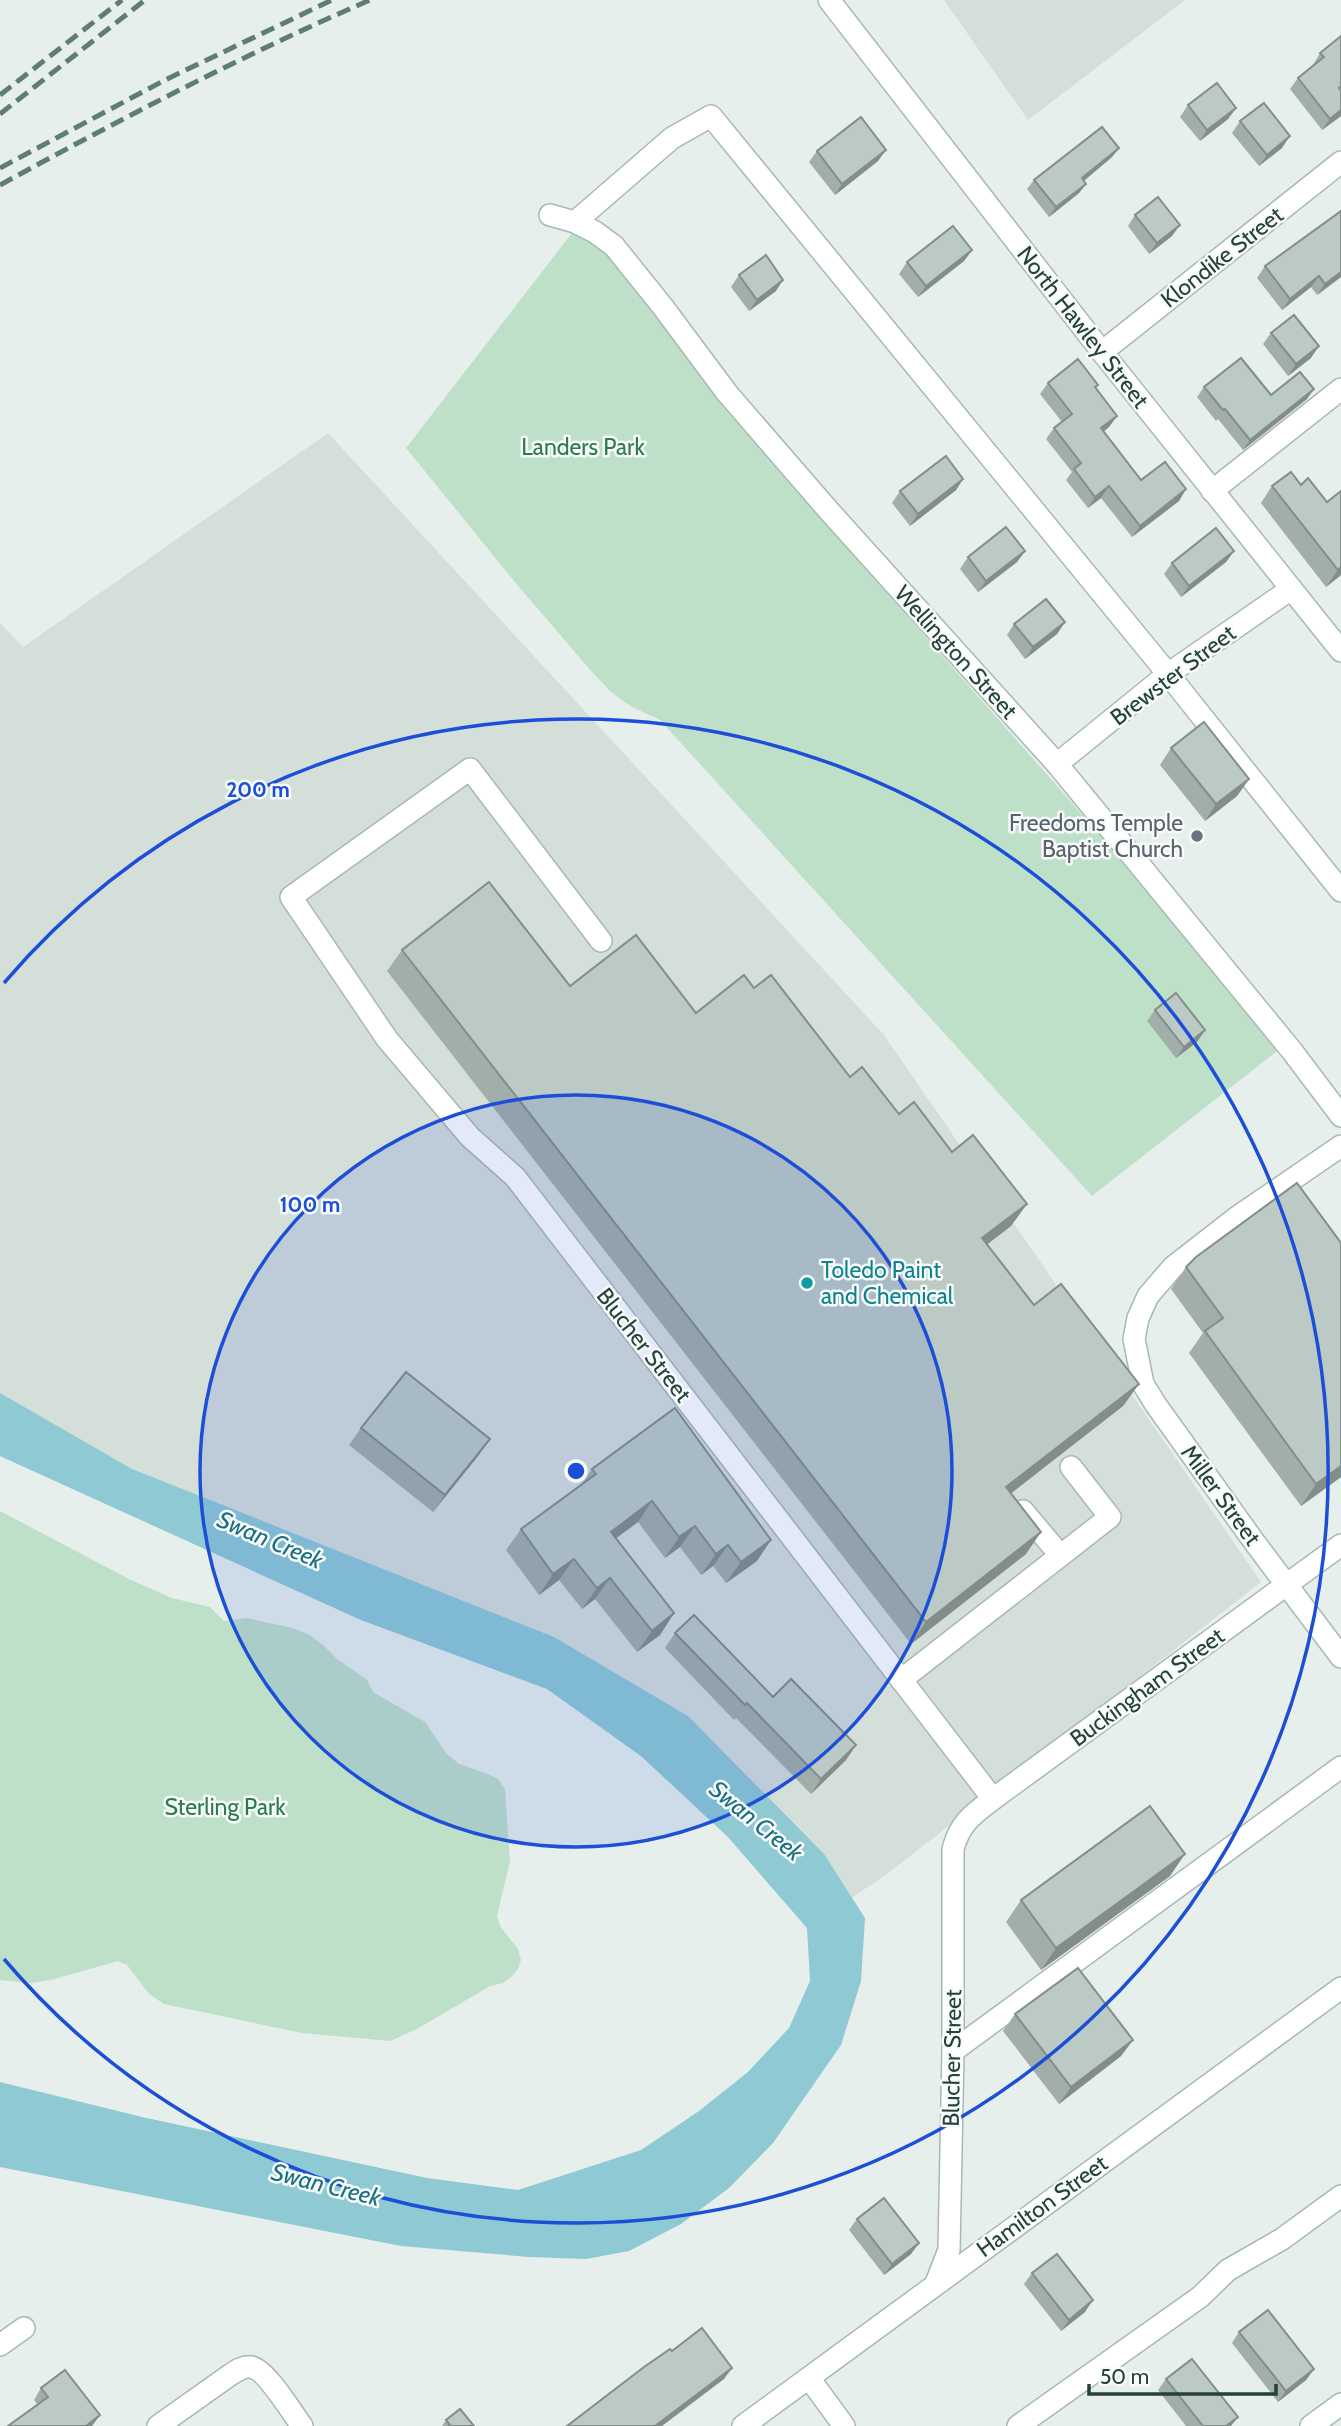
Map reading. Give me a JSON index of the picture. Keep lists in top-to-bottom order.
{
  "streets": {
    "street": [
      "Klondike Street",
      "North Hawley Street",
      "Wellington Street",
      "Brewster Street",
      "Blucher Street",
      "Miller Street",
      "Buckingham Street",
      "Hamilton Street"
    ]
  },
  "crossings": [
    ["Klondike Street", "North Hawley Street"],
    ["North Hawley Street", "Brewster Street"],
    ["Wellington Street", "Brewster Street"],
    ["Blucher Street", "Buckingham Street"],
    ["Blucher Street", "Hamilton Street"],
    ["Miller Street", "Buckingham Street"]
  ],
  "water": ["Swan Creek"],
  "parks": ["Landers Park", "Sterling Park"],
  "places": ["Freedoms Temple Baptist Church", "Toledo Paint and Chemical"],
  "scale_bar": "50 m",
  "rings": ["200 m", "100 m"]
}
